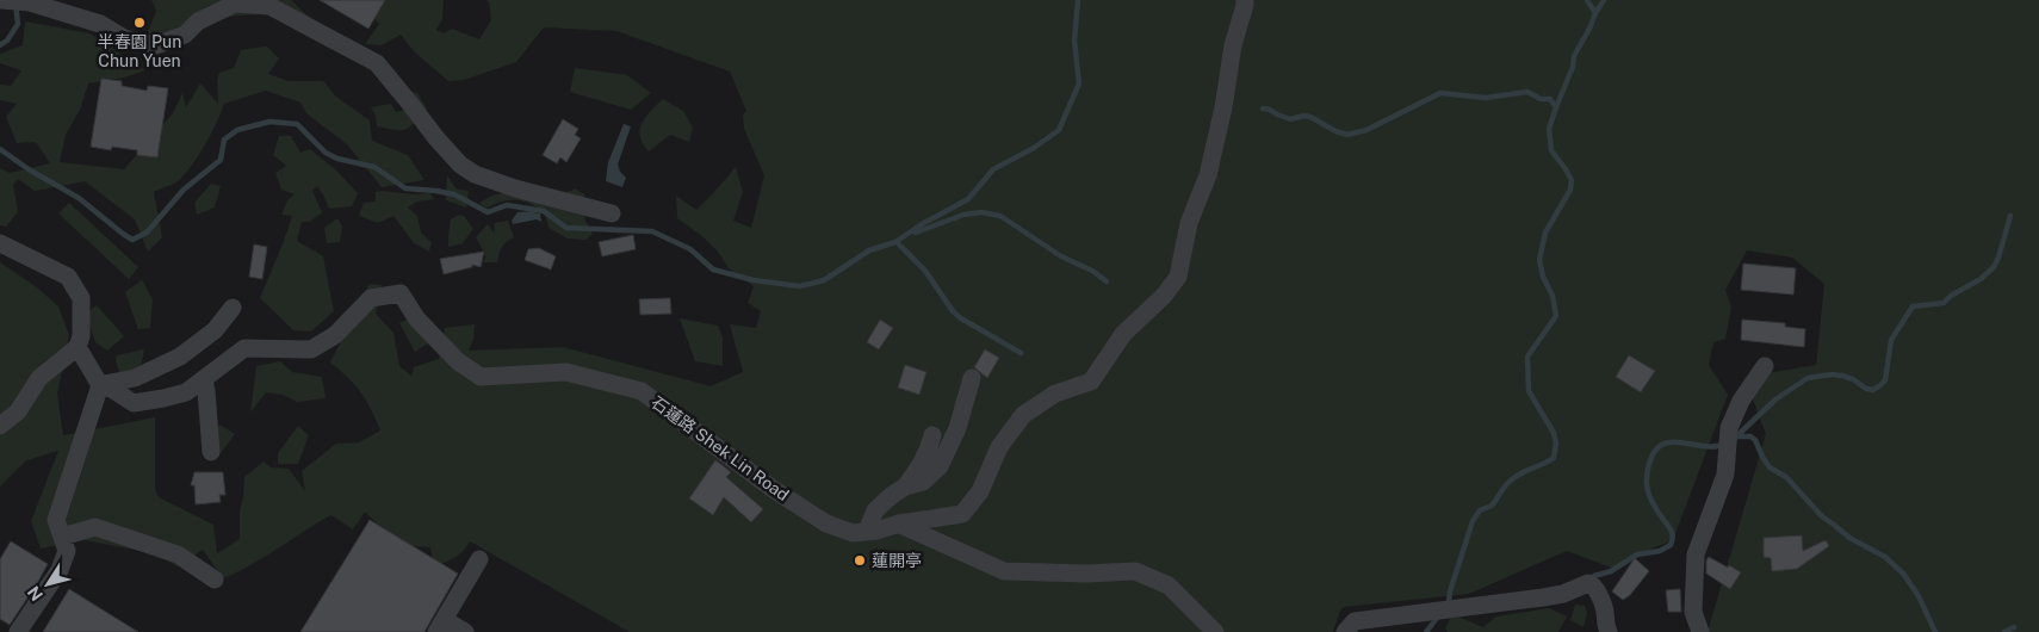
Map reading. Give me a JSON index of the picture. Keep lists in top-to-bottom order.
{
  "streets": {
    "street": ["石蓮路 Shek Lin Road"]
  },
  "places": ["半春園 Pun Chun Yuen", "蓮開亭"],
  "north": "bottom left"
}
